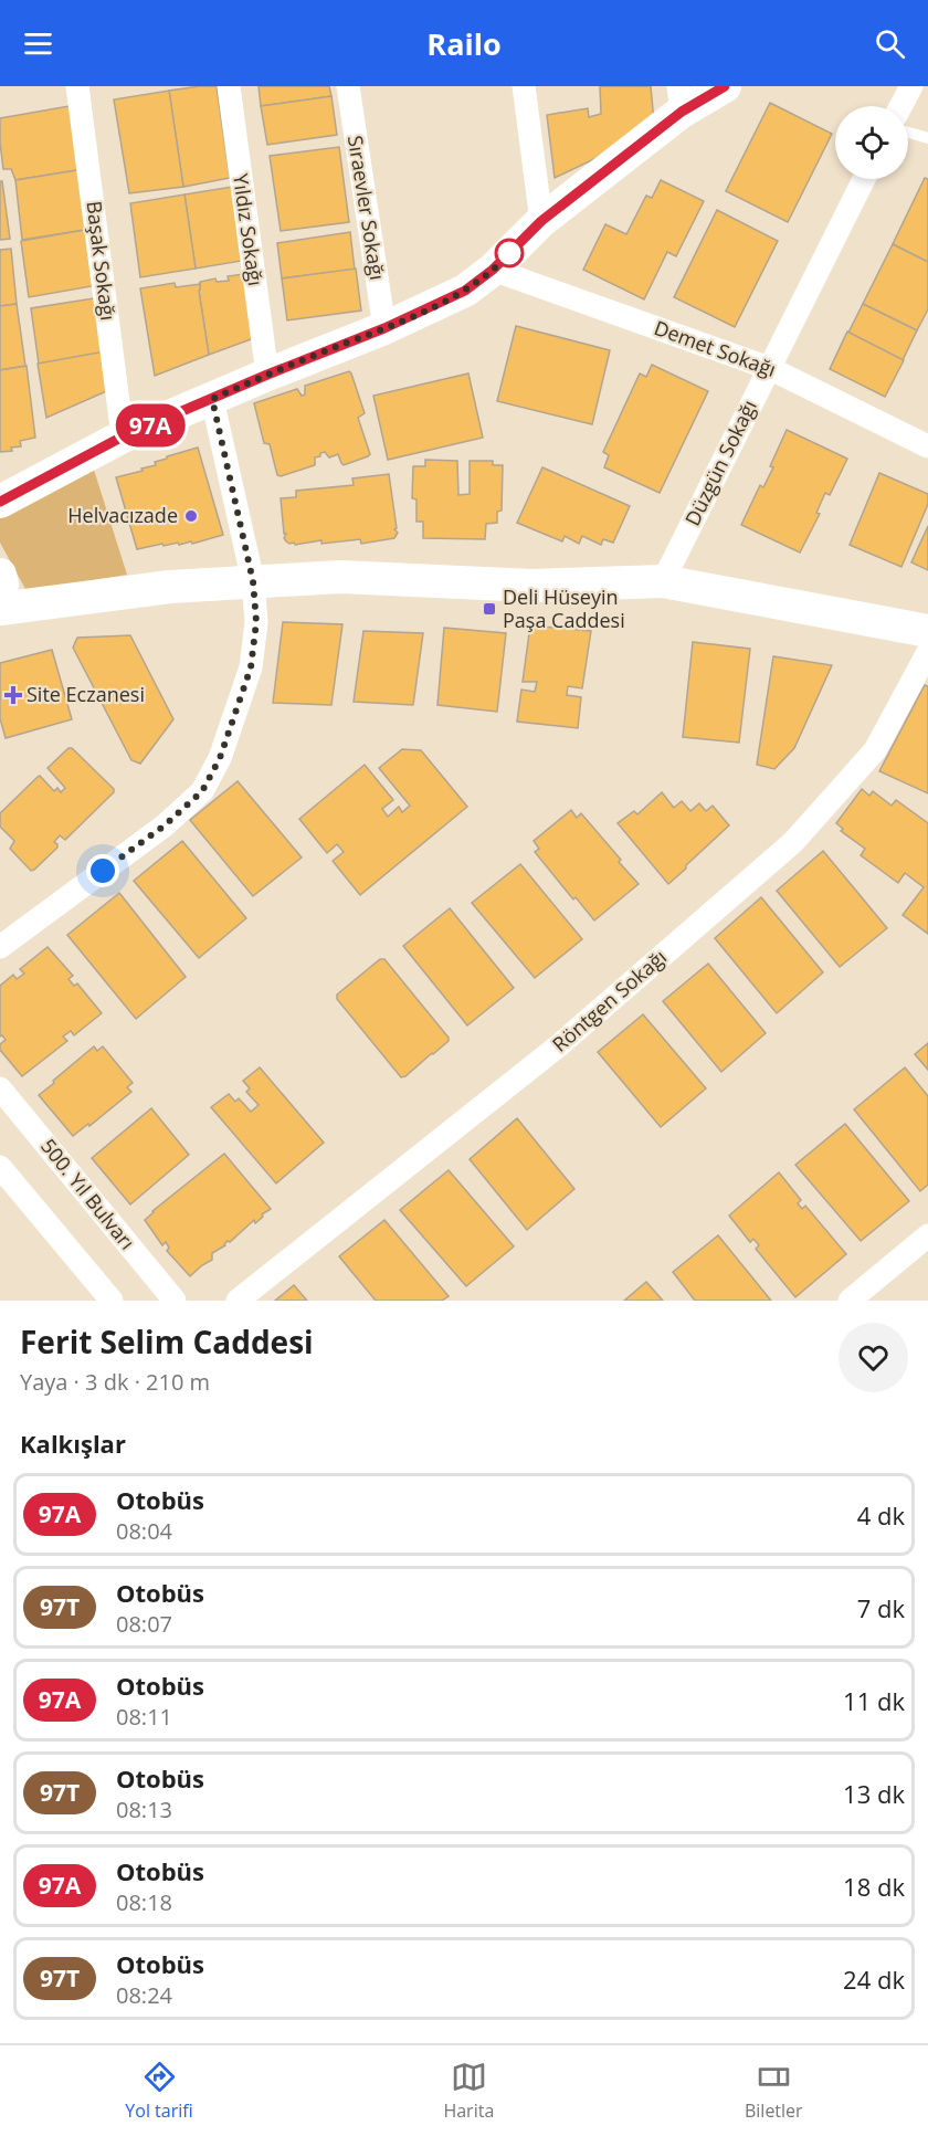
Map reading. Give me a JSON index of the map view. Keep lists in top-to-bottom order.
{
  "streets": {
    "street": [
      "Sıraevler Sokağı",
      "Yıldız Sokağı",
      "Başak Sokağı",
      "Demet Sokağı",
      "Düzgün Sokağı",
      "Röntgen Sokağı",
      "500. Yıl Bulvarı"
    ]
  },
  "crossings": [
    ["Demet Sokağı", "Düzgün Sokağı"]
  ],
  "places": {
    "other": ["Helvacızade"],
    "transit": ["Deli Hüseyin Paşa Caddesi"],
    "health": ["Site Eczanesi"]
  },
  "lines": ["bus line 97A"],
  "page": {
    "header": "Railo",
    "on_map": "97A",
    "heading": [
      ["Ferit Selim Caddesi", "Yaya · 3 dk · 210 m"],
      "Kalkışlar"
    ],
    "list": [
      {
        "mark": "97A",
        "name": "Otobüs",
        "note": "08:04",
        "value": "4 dk"
      },
      {
        "mark": "97T",
        "name": "Otobüs",
        "note": "08:07",
        "value": "7 dk"
      },
      {
        "mark": "97A",
        "name": "Otobüs",
        "note": "08:11",
        "value": "11 dk"
      },
      {
        "mark": "97T",
        "name": "Otobüs",
        "note": "08:13",
        "value": "13 dk"
      },
      {
        "mark": "97A",
        "name": "Otobüs",
        "note": "08:18",
        "value": "18 dk"
      },
      {
        "mark": "97T",
        "name": "Otobüs",
        "note": "08:24",
        "value": "24 dk"
      }
    ],
    "tabs": ["Yol tarifi", "Harita", "Biletler"]
  }
}
